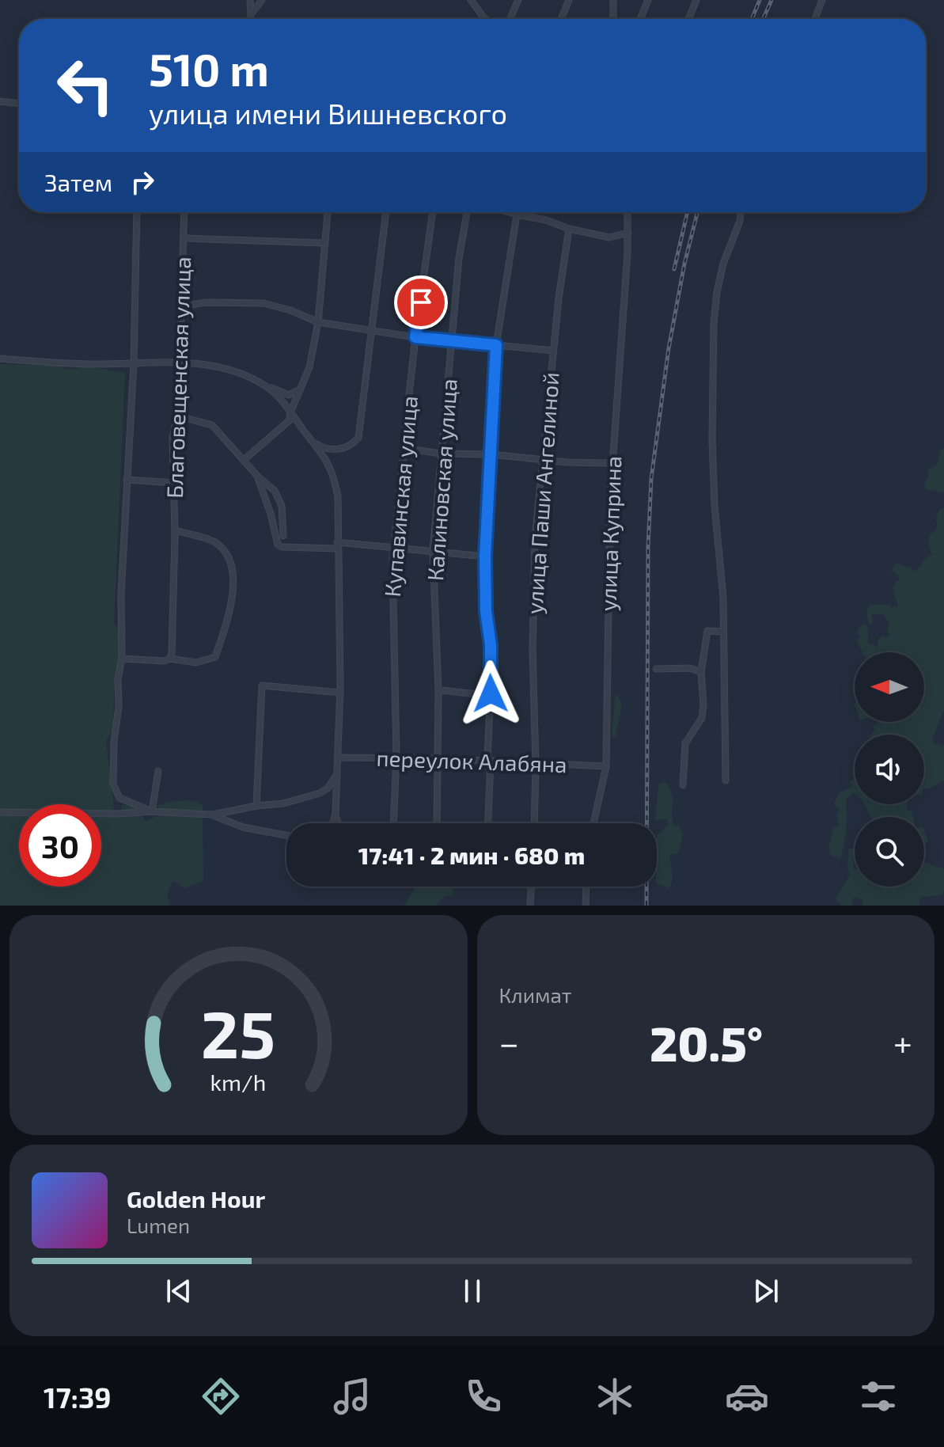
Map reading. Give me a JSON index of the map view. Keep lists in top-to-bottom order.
{
  "streets": {
    "street": [
      "Благовещенская улица",
      "Калиновская улица",
      "улица Паши Ангелиной",
      "Купавинская улица",
      "улица Куприна",
      "переулок Алабяна"
    ]
  },
  "crossings": [
    ["Калиновская улица", "переулок Алабяна"],
    ["улица Паши Ангелиной", "переулок Алабяна"],
    ["Купавинская улица", "переулок Алабяна"],
    ["улица Куприна", "переулок Алабяна"]
  ],
  "north": "left",
  "page": {
    "turn": ["510 m", "улица имени Вишневского"],
    "then": "Затем",
    "limit": "30",
    "trip": "17:41 · 2 мин · 680 m",
    "tile": "Климат",
    "heat": ["−", "20.5°", "+"],
    "song": ["Golden Hour", "Lumen"],
    "tabs": "17:39",
    "gauge": ["25", "km/h"]
  }
}
